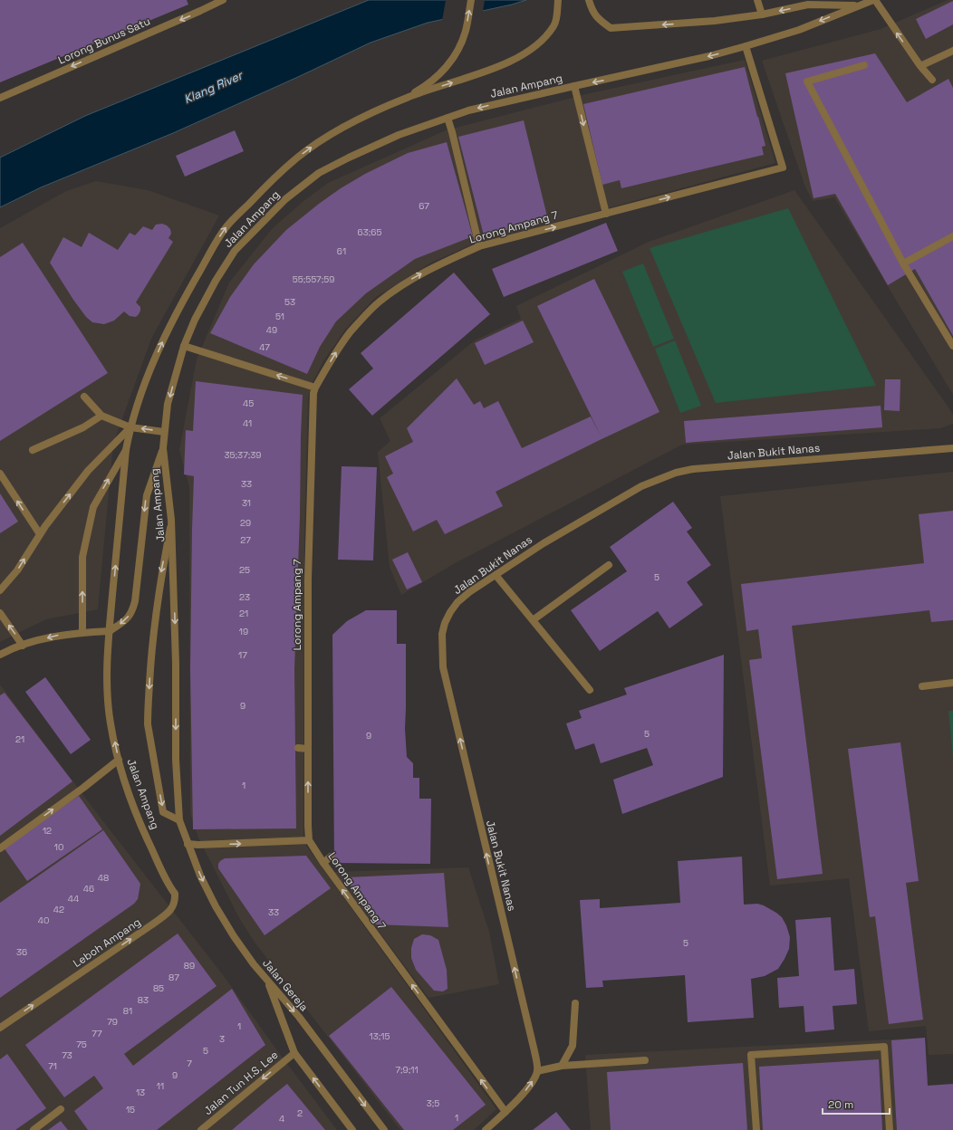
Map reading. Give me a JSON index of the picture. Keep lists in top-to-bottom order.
{
  "streets": {
    "street": [
      "Lorong Bunus Satu",
      "Jalan Ampang",
      "Lorong Ampang 7",
      "Jalan Bukit Nanas",
      "Leboh Ampang",
      "Jalan Gereja",
      "Jalan Tun H.S. Lee"
    ]
  },
  "crossings": [
    ["Jalan Ampang", "Lorong Ampang 7"],
    ["Jalan Ampang", "Leboh Ampang"],
    ["Jalan Ampang", "Jalan Gereja"]
  ],
  "one_way": [
    "Lorong Bunus Satu",
    "Jalan Bukit Nanas",
    "Leboh Ampang",
    "Jalan Tun H.S. Lee"
  ],
  "water": ["Klang River"],
  "house_numbers": [
    "67",
    "63;65",
    "61",
    "55;557;59",
    "53",
    "51",
    "49",
    "47",
    "45",
    "41",
    "35;37;39",
    "33",
    "31",
    "29",
    "27",
    "25",
    "5",
    "23",
    "21",
    "19",
    "17",
    "9",
    "5",
    "9",
    "21",
    "1",
    "12",
    "10",
    "48",
    "46",
    "44",
    "42",
    "33",
    "40",
    "5",
    "36",
    "89",
    "87",
    "85",
    "83",
    "81",
    "79",
    "1",
    "77",
    "13;15",
    "3",
    "75",
    "5",
    "73",
    "7",
    "71",
    "7;9;11",
    "9",
    "11",
    "13",
    "3;5",
    "15",
    "2",
    "1",
    "4"
  ],
  "scale_bar": "20 m"
}
